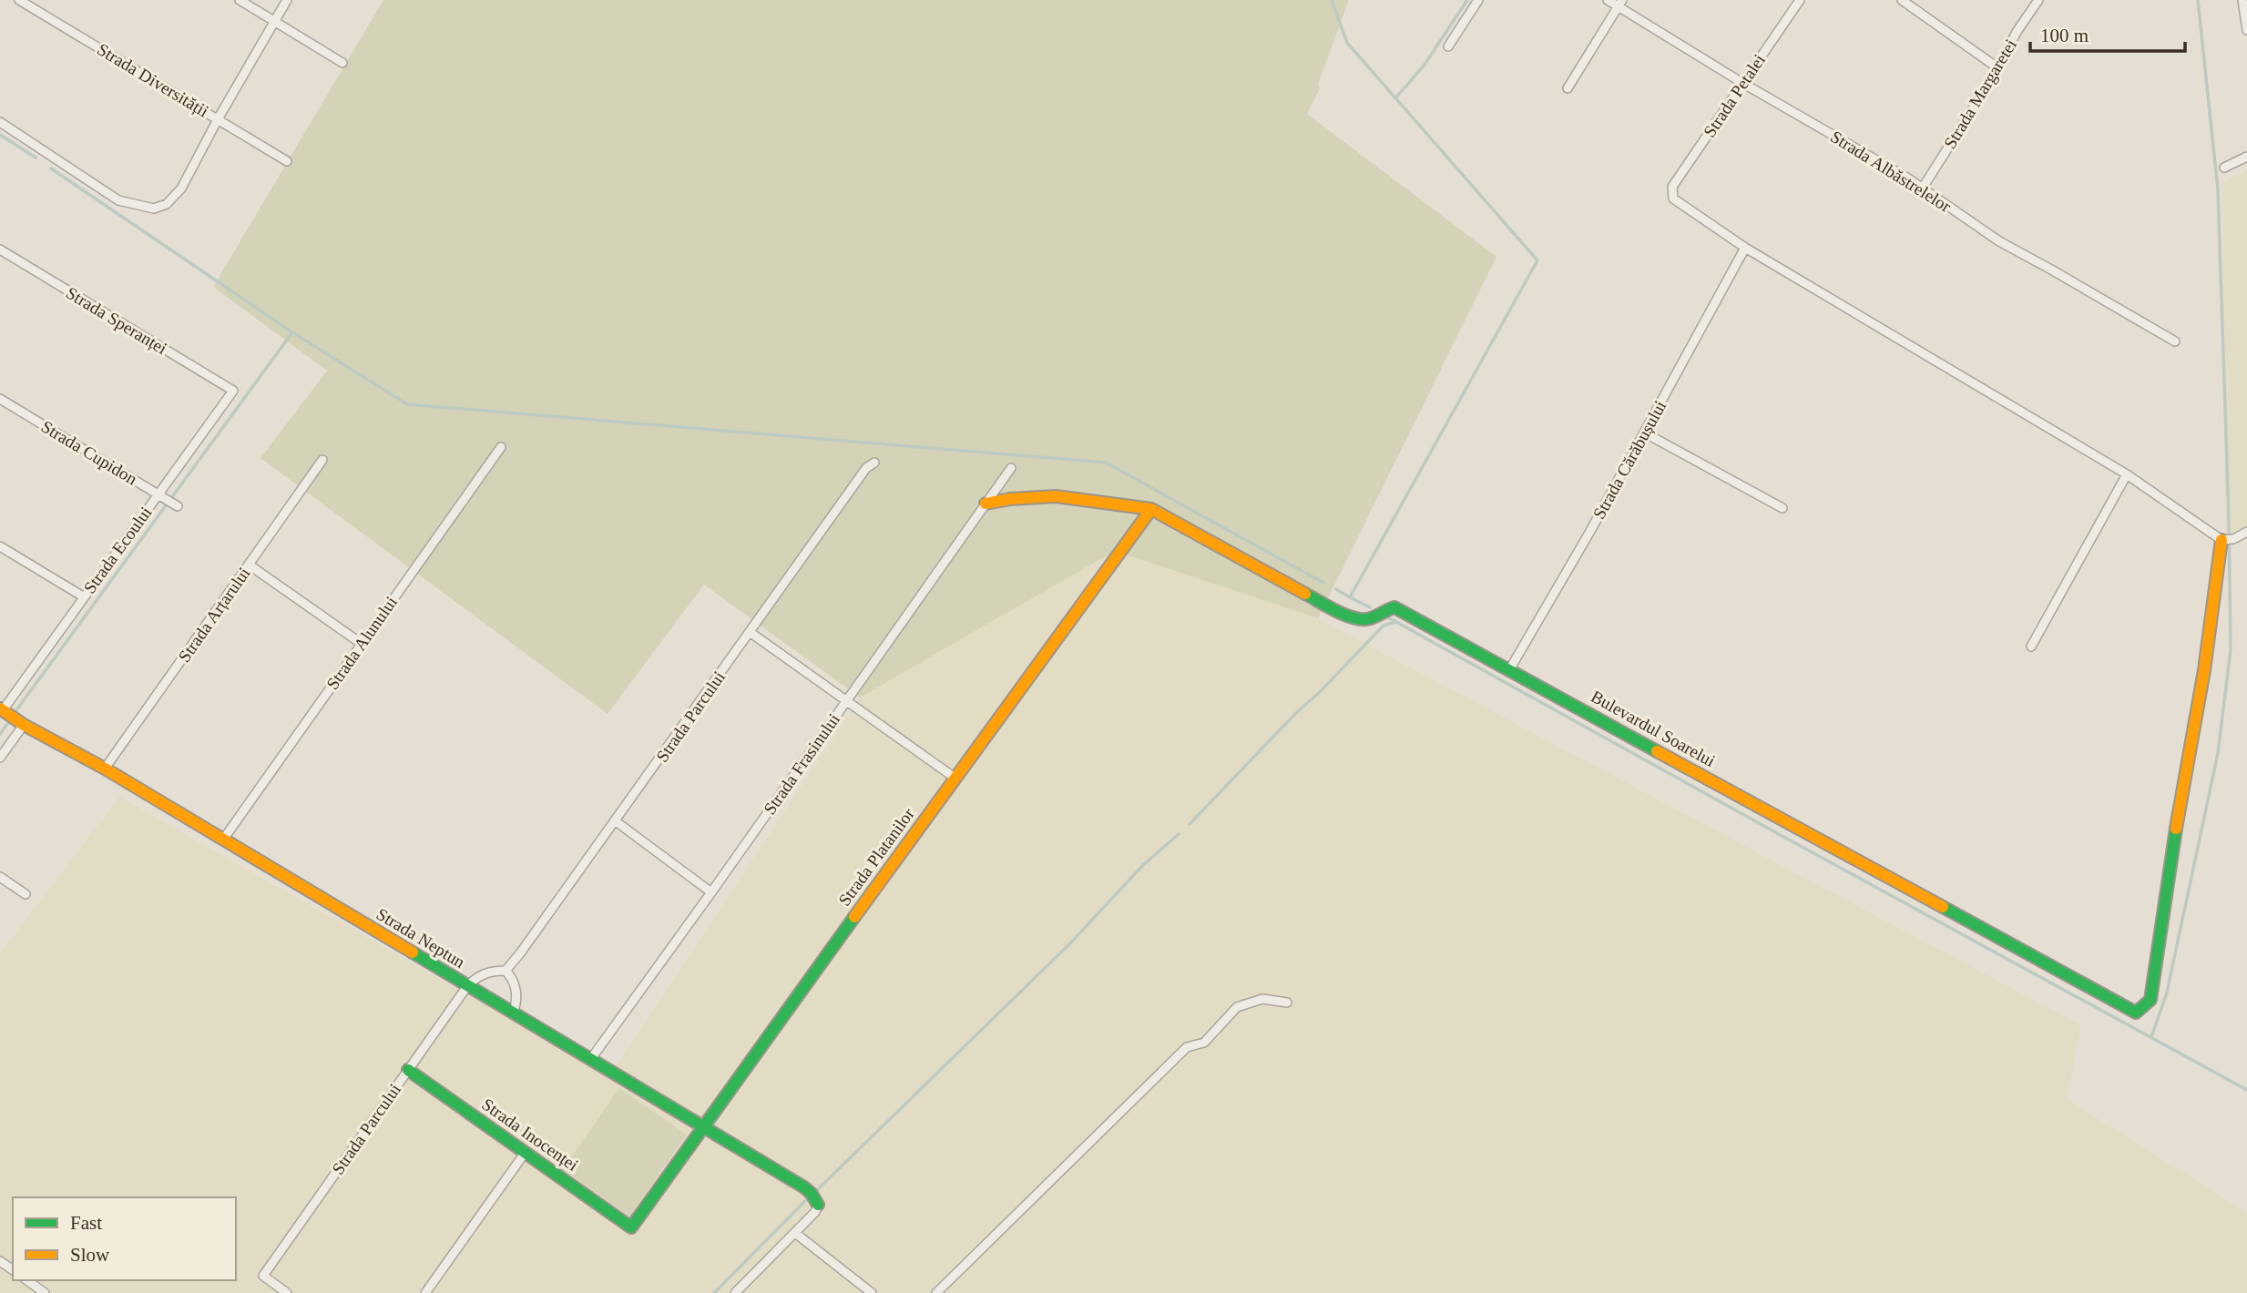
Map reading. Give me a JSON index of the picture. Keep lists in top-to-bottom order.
{
  "streets": {
    "street": [
      "Strada Diversității",
      "Strada Margaretei",
      "Strada Petalei",
      "Strada Albăstrelelor",
      "Strada Speranței",
      "Strada Cupidon",
      "Strada Cărăbușului",
      "Strada Ecoului",
      "Strada Arțarului",
      "Strada Alunului",
      "Strada Parcului",
      "Bulevardul Soarelui",
      "Strada Frasinului",
      "Strada Platanilor",
      "Strada Neptun",
      "Strada Inocenței"
    ]
  },
  "crossings": [
    ["Strada Margaretei", "Strada Albăstrelelor"],
    ["Strada Petalei", "Strada Albăstrelelor"],
    ["Strada Petalei", "Strada Cărăbușului"],
    ["Strada Speranței", "Strada Ecoului"],
    ["Strada Cupidon", "Strada Ecoului"],
    ["Strada Cărăbușului", "Bulevardul Soarelui"],
    ["Strada Ecoului", "Strada Neptun"],
    ["Strada Arțarului", "Strada Neptun"],
    ["Strada Alunului", "Strada Neptun"],
    ["Strada Parcului", "Strada Neptun"],
    ["Strada Parcului", "Strada Inocenței"],
    ["Bulevardul Soarelui", "Strada Platanilor"],
    ["Strada Frasinului", "Strada Neptun"],
    ["Strada Platanilor", "Strada Neptun"],
    ["Strada Platanilor", "Strada Inocenței"]
  ],
  "legend": ["Fast", "Slow"],
  "scale_bar": "100 m"
}
